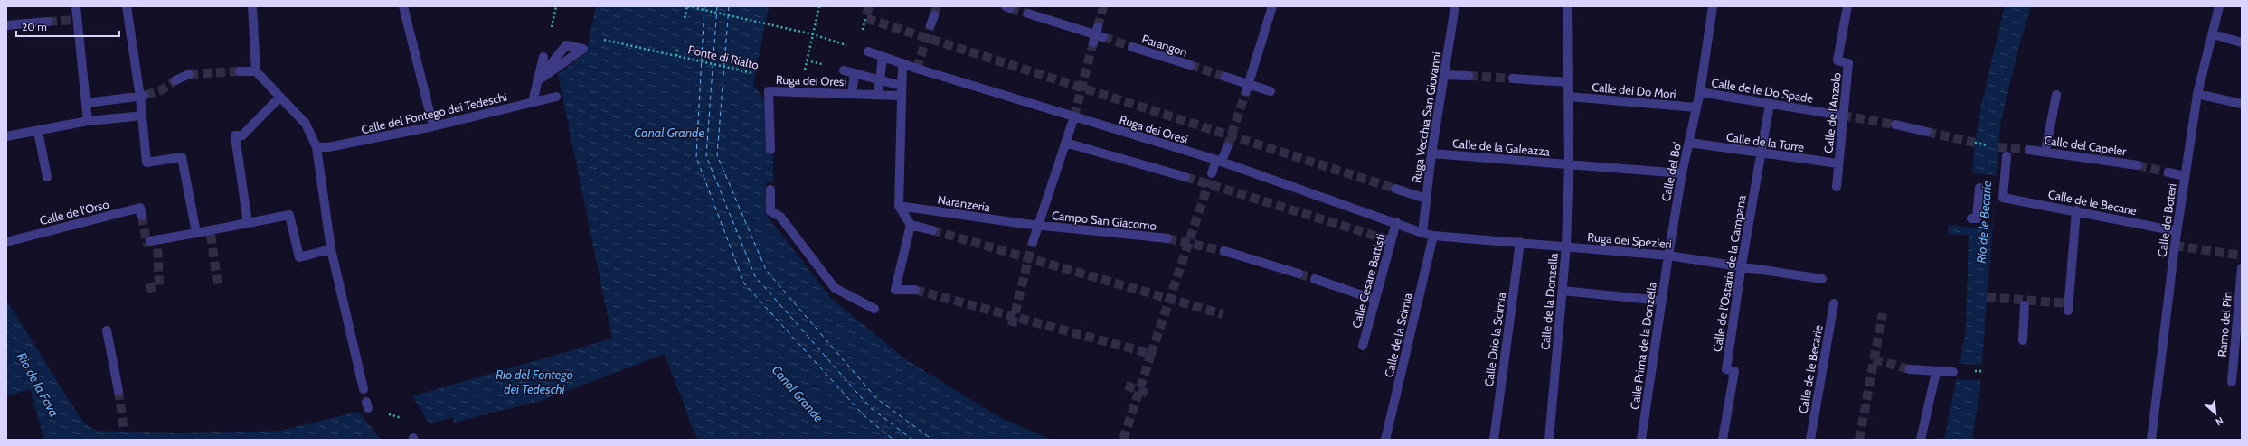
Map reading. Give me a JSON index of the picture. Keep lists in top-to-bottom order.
{
  "streets": {
    "street": [
      "Parangon",
      "Ruga dei Oresi",
      "Calle dei Do Mori",
      "Calle de le Do Spade",
      "Calle del Fontego dei Tedeschi",
      "Calle de l'Anzolo",
      "Ruga Vecchia San Giovanni",
      "Calle de la Torre",
      "Calle del Capeler",
      "Calle de la Galeazza",
      "Calle del Bo'",
      "Calle de le Becarie",
      "Naranzeria",
      "Calle de l'Orso",
      "Campo San Giacomo",
      "Calle dei Boteri",
      "Ruga dei Spezieri",
      "Calle de l'Ostaria de la Campana",
      "Calle Cesare Battisti",
      "Calle de la Donzella",
      "Ramo del Pin",
      "Calle de la Scimia",
      "Calle Drio la Scimia",
      "Calle Prima de la Donzella"
    ],
    "path": ["Ponte di Rialto"]
  },
  "crossings": [
    ["Ruga dei Oresi", "Campo San Giacomo"],
    ["Ruga dei Oresi", "Calle Cesare Battisti"],
    ["Calle dei Do Mori", "Calle del Bo'"],
    ["Calle dei Do Mori", "Calle de la Donzella"],
    ["Calle de le Do Spade", "Calle de l'Anzolo"],
    ["Calle de le Do Spade", "Calle del Bo'"],
    ["Calle de le Do Spade", "Calle de l'Ostaria de la Campana"],
    ["Calle de l'Anzolo", "Calle de la Torre"],
    ["Ruga Vecchia San Giovanni", "Calle de la Galeazza"],
    ["Calle de la Torre", "Calle del Bo'"],
    ["Calle de la Torre", "Calle de l'Ostaria de la Campana"],
    ["Calle de la Galeazza", "Calle del Bo'"],
    ["Calle de la Galeazza", "Calle de la Donzella"],
    ["Calle del Bo'", "Ruga dei Spezieri"],
    ["Calle del Bo'", "Calle Prima de la Donzella"],
    ["Calle de le Becarie", "Calle dei Boteri"],
    ["Naranzeria", "Campo San Giacomo"],
    ["Ruga dei Spezieri", "Calle de l'Ostaria de la Campana"],
    ["Ruga dei Spezieri", "Calle de la Donzella"],
    ["Ruga dei Spezieri", "Calle de la Scimia"],
    ["Ruga dei Spezieri", "Calle Drio la Scimia"],
    ["Ruga dei Spezieri", "Calle Prima de la Donzella"]
  ],
  "water": [
    "Canal Grande",
    "Rio de le Becarie",
    "Rio del Fontego dei Tedeschi",
    "Rio de la Fava"
  ],
  "scale_bar": "20 m",
  "north": "bottom right"
}
